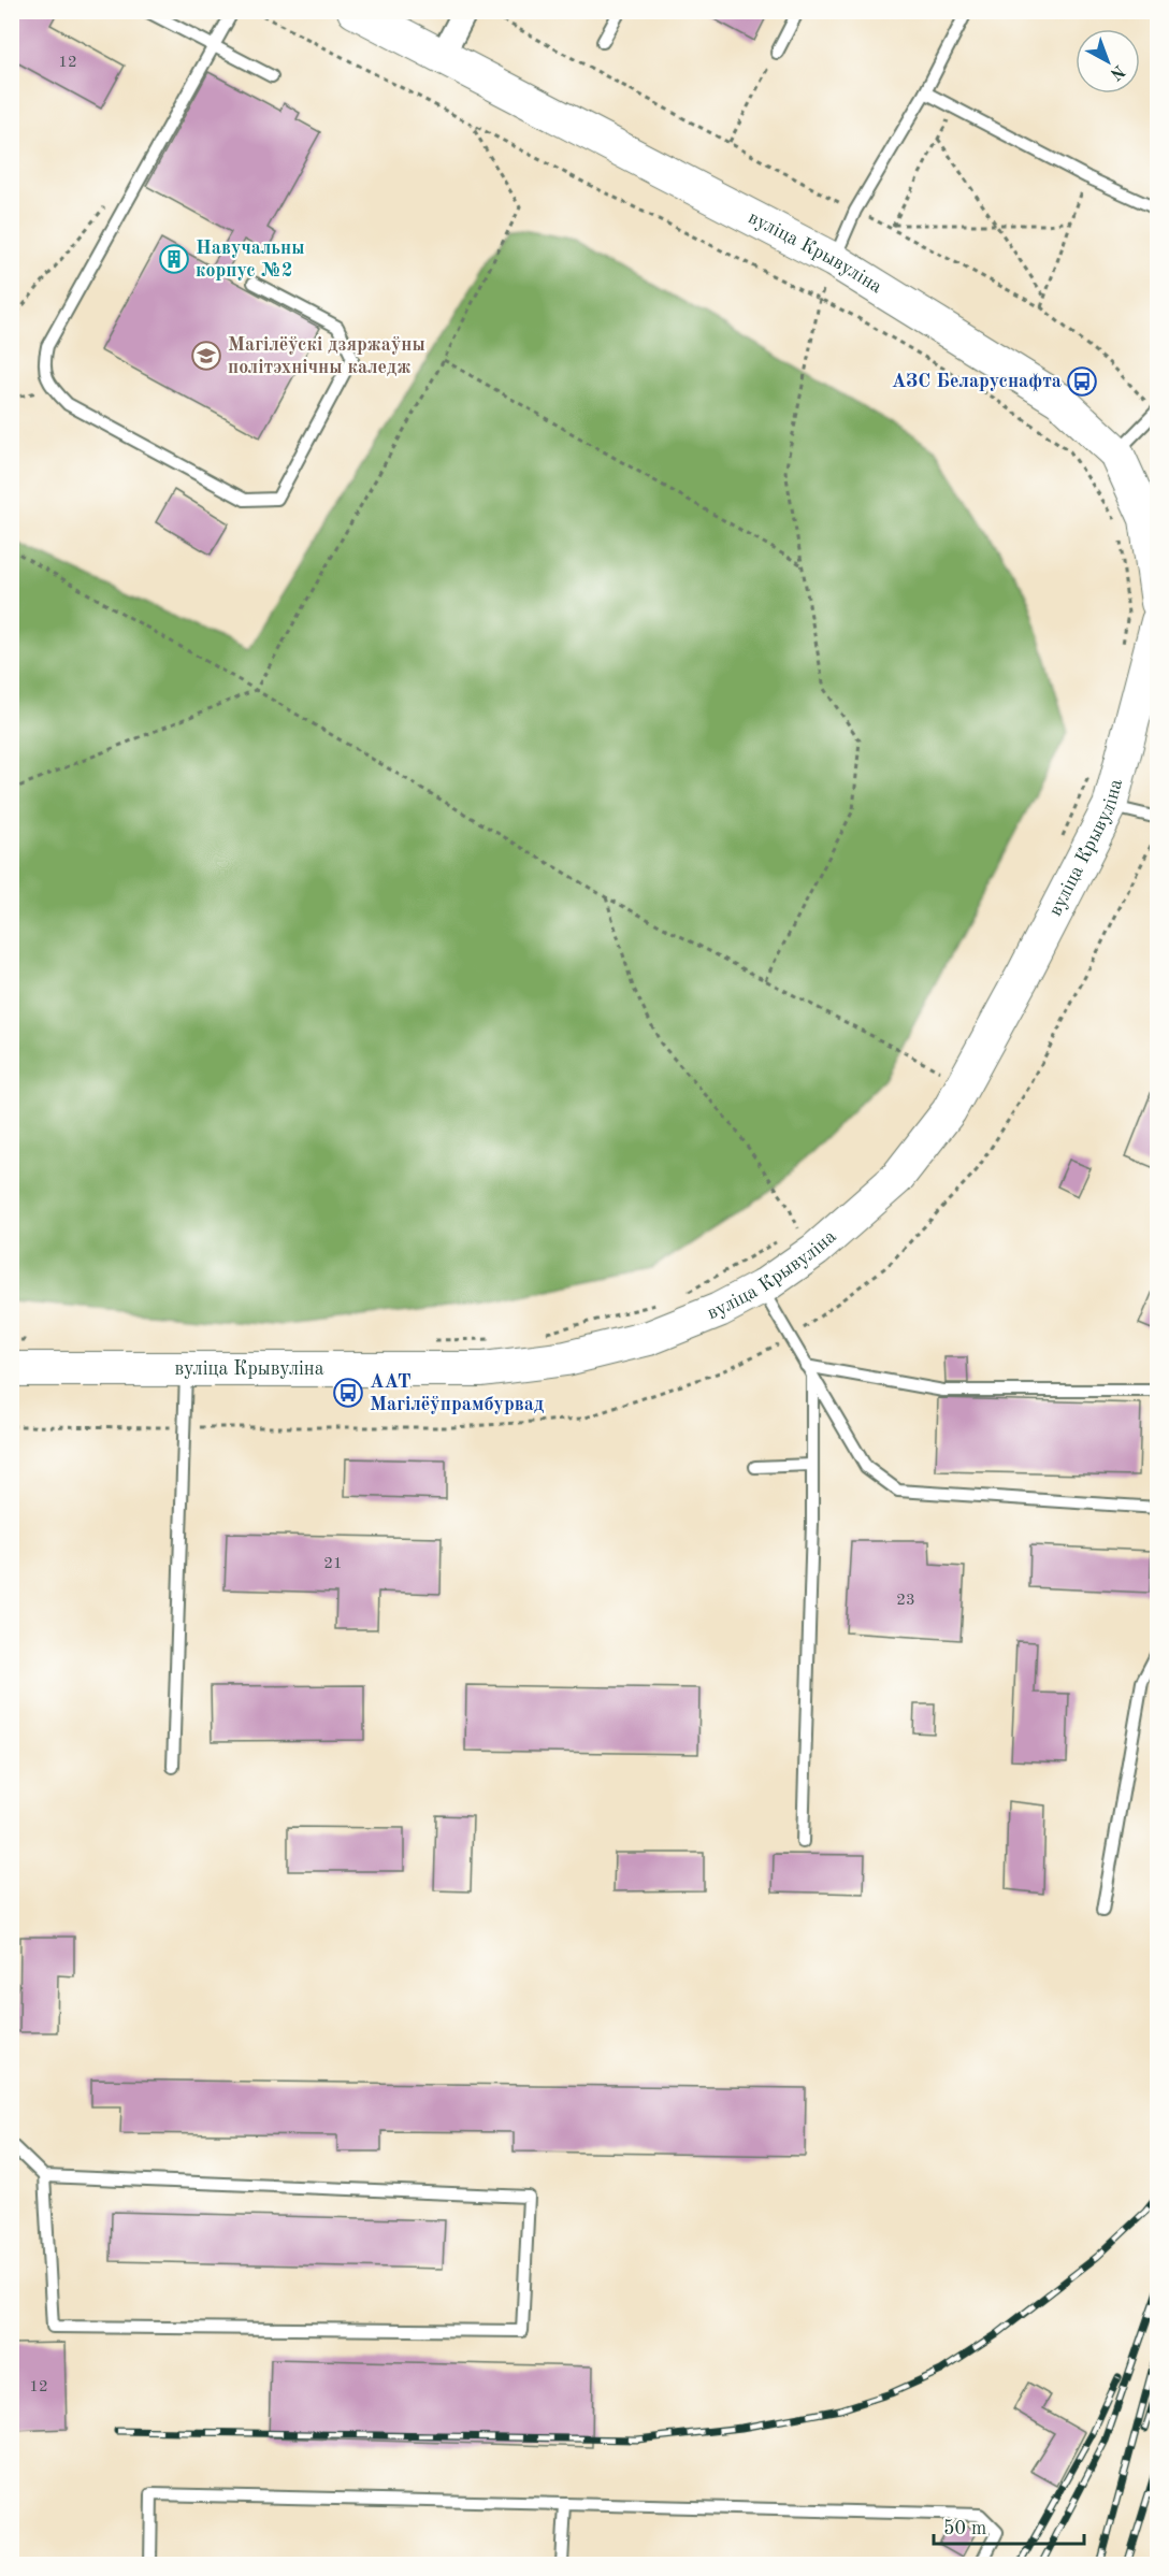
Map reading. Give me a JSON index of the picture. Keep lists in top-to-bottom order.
{
  "streets": {
    "main road": ["вуліца Крывуліна"]
  },
  "places": {
    "building": ["Навучальны корпус №2"],
    "school or university": ["Магілёўскі дзяржаўны політэхнічны каледж"],
    "bus stop": ["АЗС Беларуснафта", "ААТ Магілёўпрамбурвад"]
  },
  "house_numbers": [
    "12",
    "21",
    "23",
    "12"
  ],
  "scale_bar": "50 m",
  "north": "bottom right"
}
